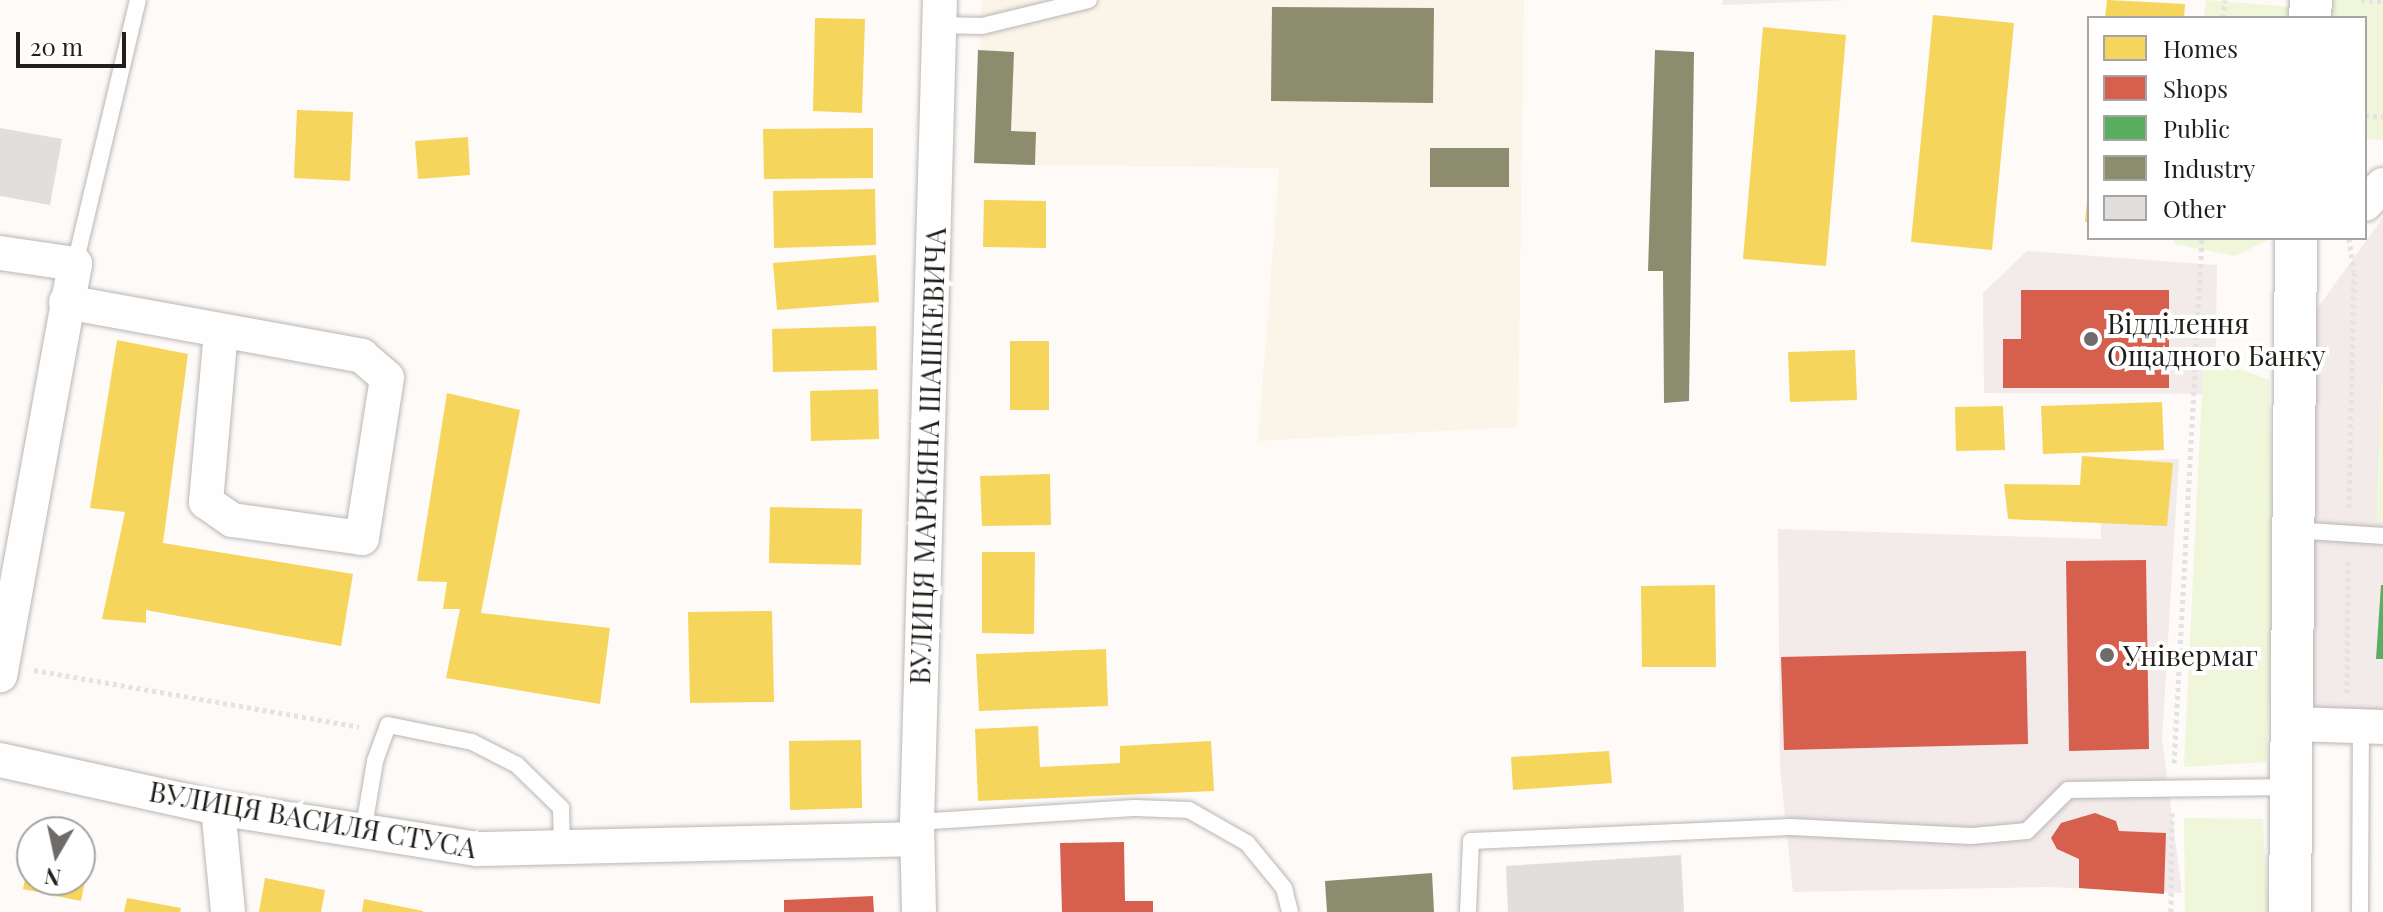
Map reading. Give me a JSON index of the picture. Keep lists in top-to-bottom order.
{
  "streets": {
    "street": ["ВУЛИЦЯ МАРКІЯНА ШАШКЕВИЧА", "ВУЛИЦЯ ВАСИЛЯ СТУСА"]
  },
  "crossings": [
    ["ВУЛИЦЯ МАРКІЯНА ШАШКЕВИЧА", "ВУЛИЦЯ ВАСИЛЯ СТУСА"]
  ],
  "places": ["Відділення Ощадного Банку", "Універмаг"],
  "legend": [
    "Homes",
    "Shops",
    "Public",
    "Industry",
    "Other"
  ],
  "scale_bar": "20 m",
  "north": "bottom"
}
